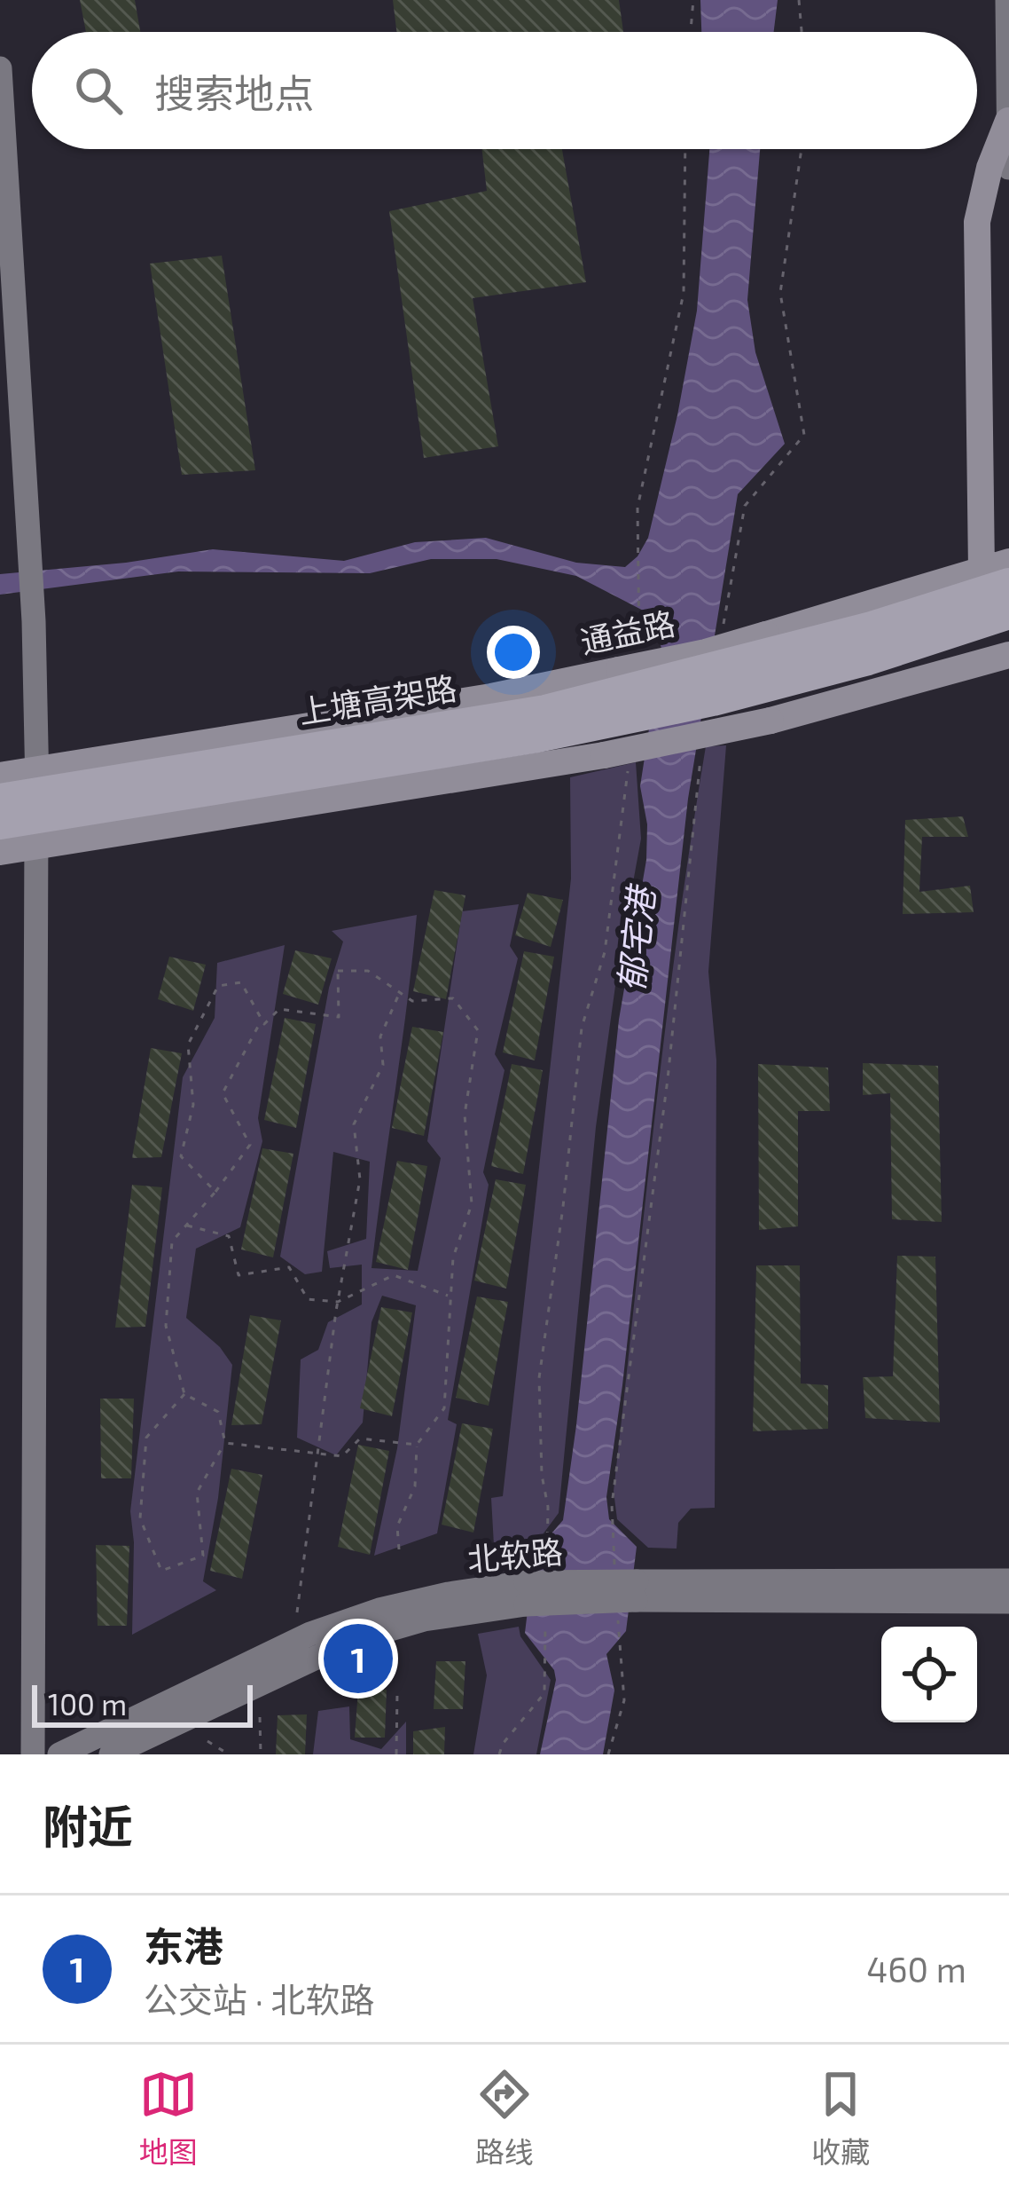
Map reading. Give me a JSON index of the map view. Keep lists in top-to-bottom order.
{
  "streets": {
    "highway": ["上塘高架路"],
    "main road": ["通益路"],
    "street": ["北软路"]
  },
  "crossings": [
    ["通益路", "上塘高架路"]
  ],
  "water": ["郁宅港"],
  "scale_bar": "100 m",
  "page": {
    "search": "搜索地点",
    "pins": "1",
    "scale": "100 m",
    "heading": "附近",
    "list": [
      {
        "mark": "1",
        "name": "东港",
        "note": "公交站 · 北软路",
        "value": "460 m"
      }
    ],
    "nav": ["地图", "路线", "收藏"]
  }
}
